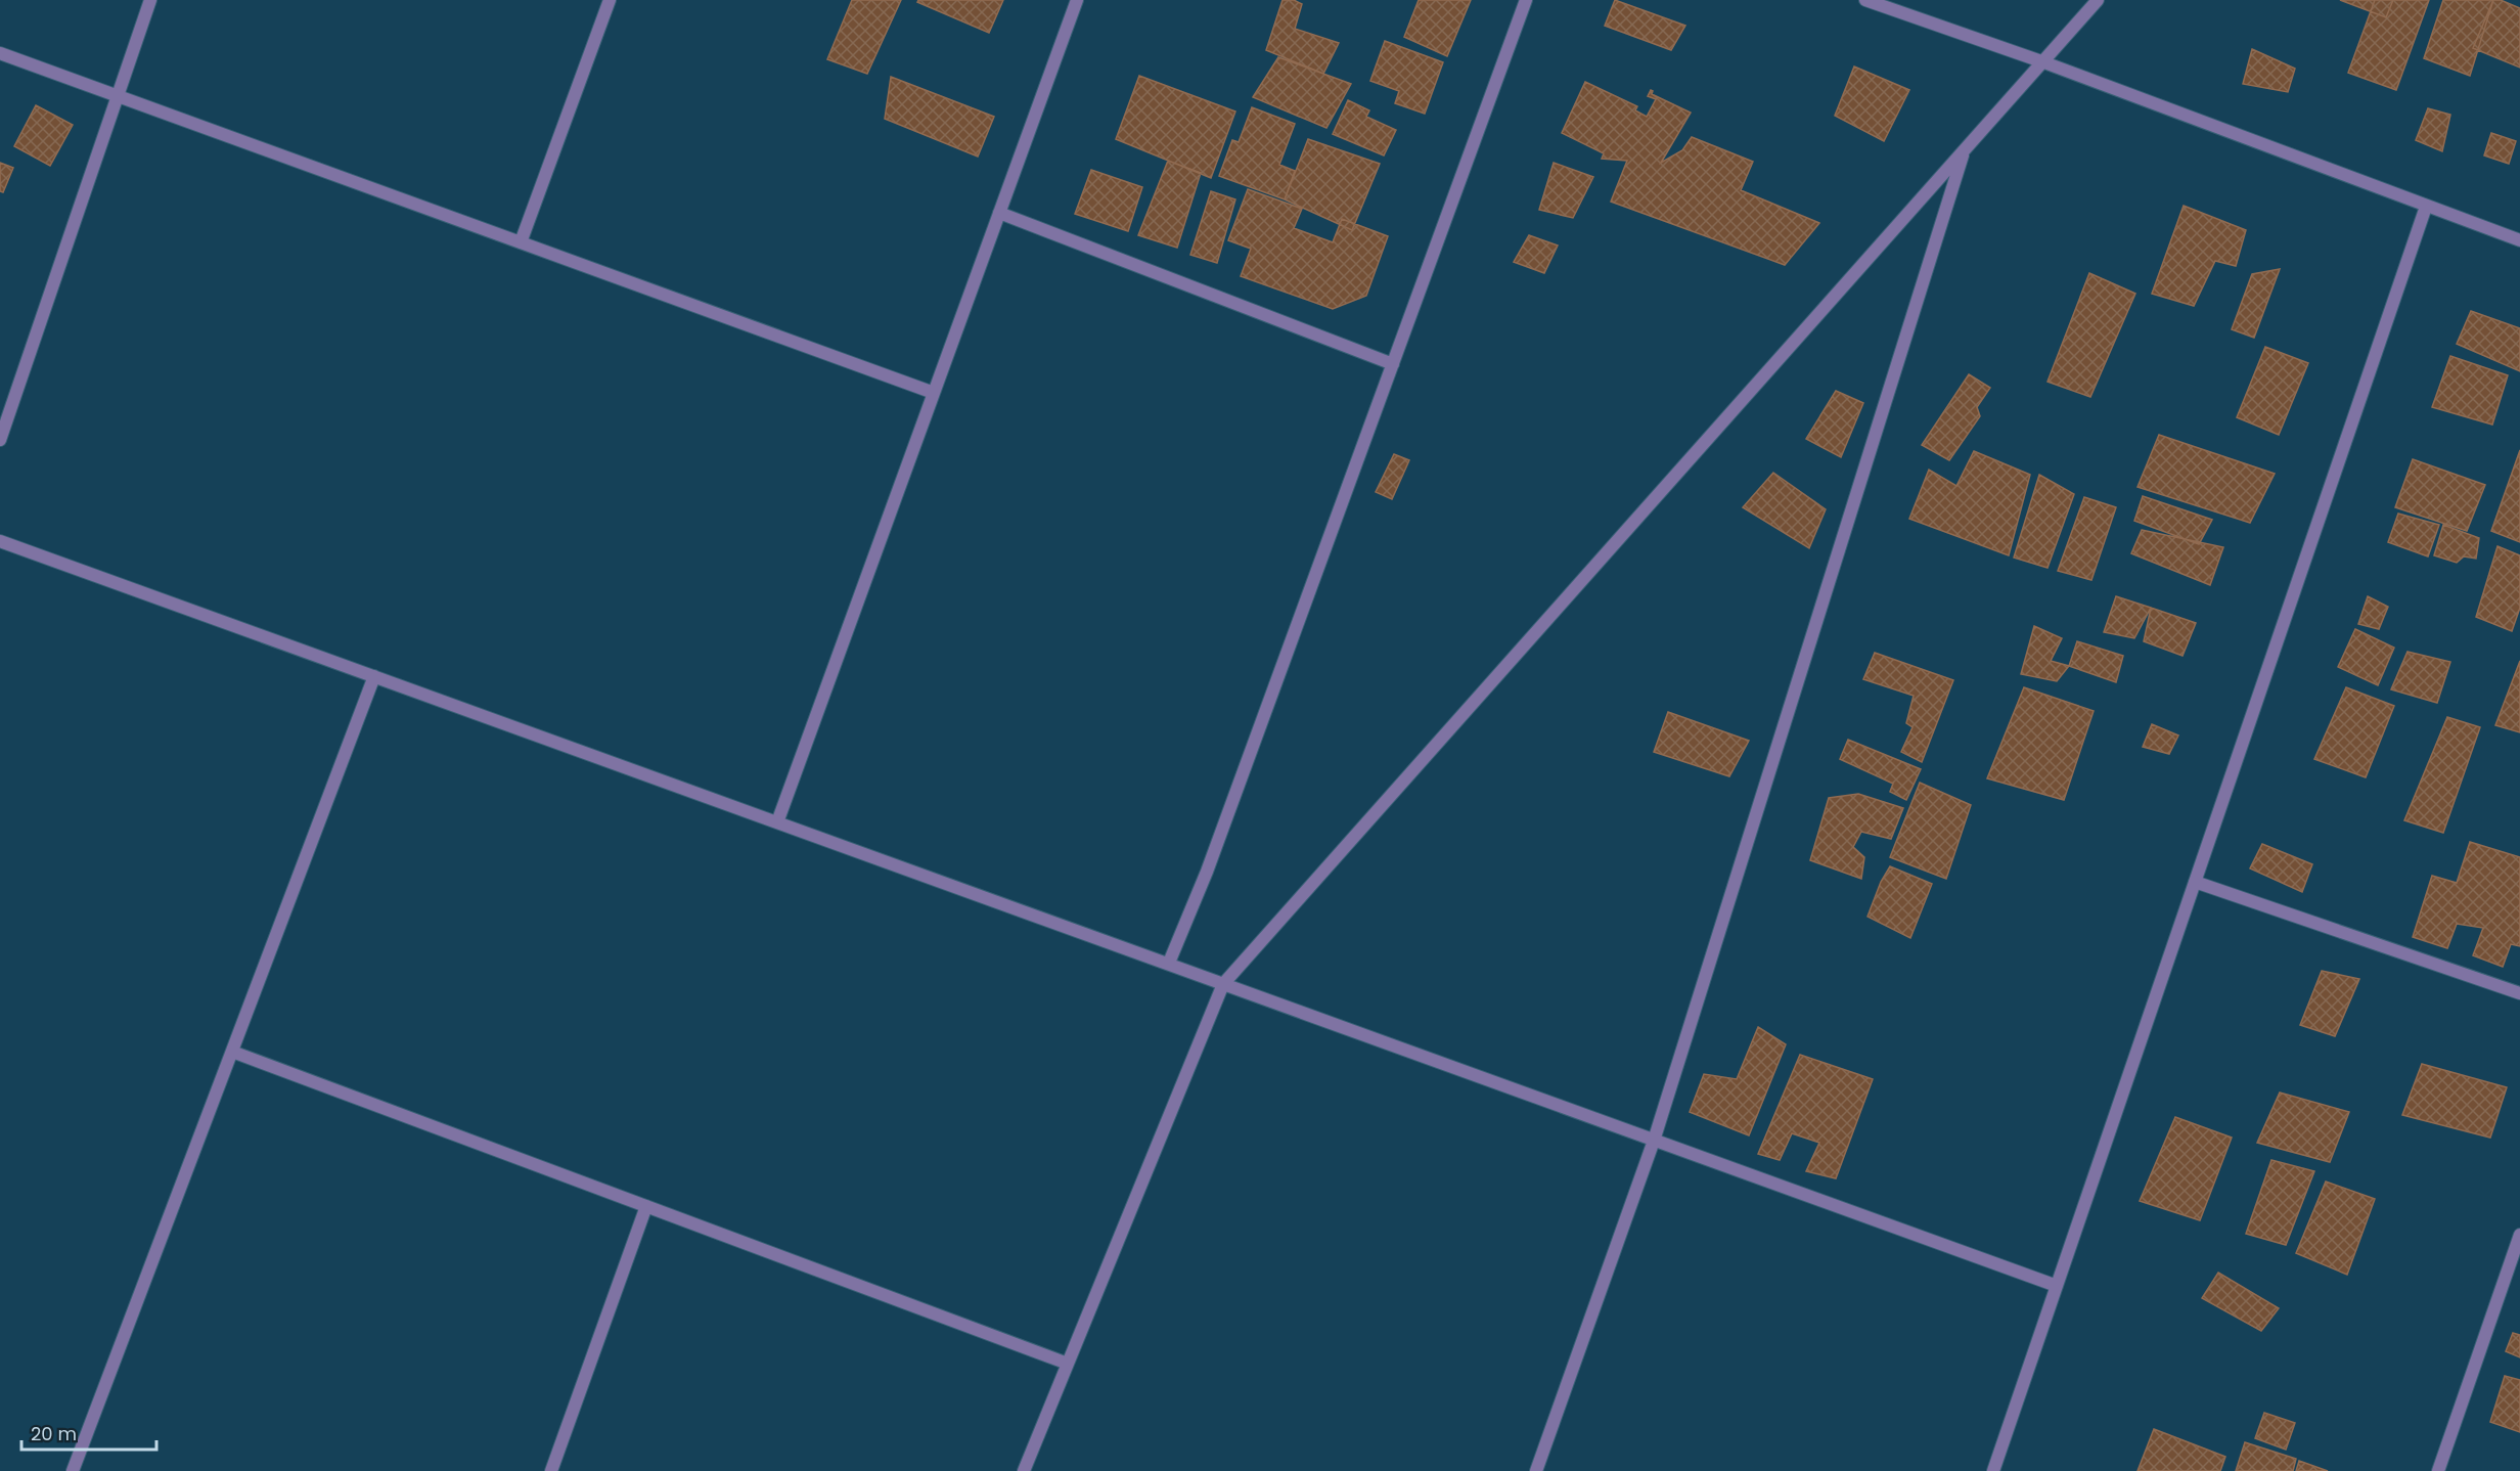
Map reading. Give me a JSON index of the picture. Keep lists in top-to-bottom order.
{
  "scale_bar": "20 m"
}
